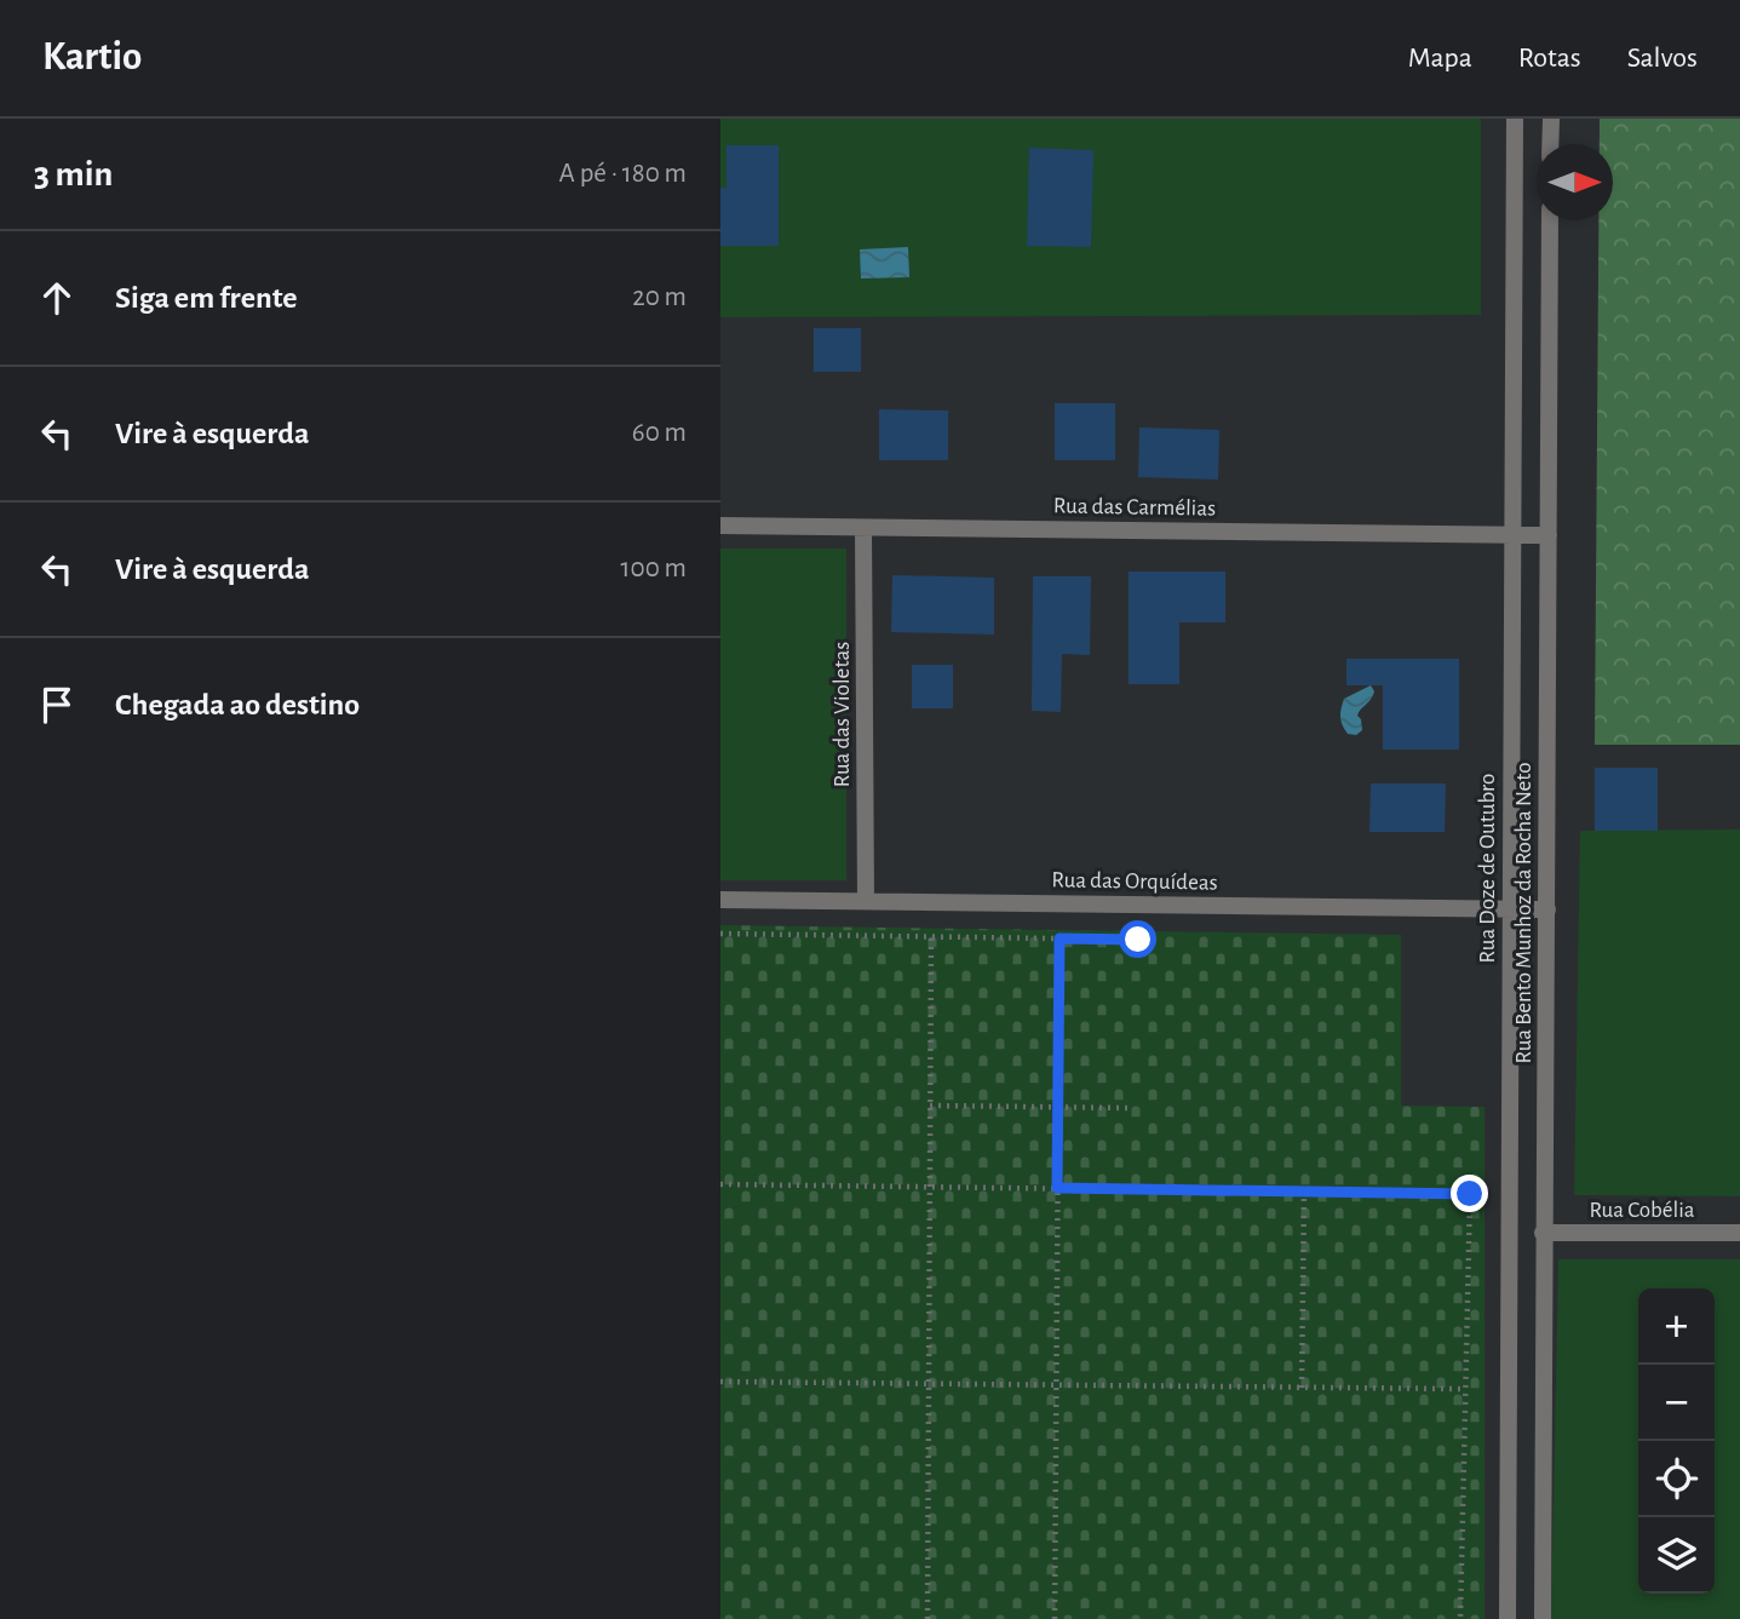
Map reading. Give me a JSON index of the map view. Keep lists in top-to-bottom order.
{
  "streets": {
    "street": [
      "Rua das Carmélias",
      "Rua das Violetas",
      "Rua Doze de Outubro",
      "Rua das Orquídeas",
      "Rua Bento Munhoz da Rocha Neto",
      "Rua Cobélia"
    ]
  },
  "crossings": [
    ["Rua das Carmélias", "Rua das Violetas"],
    ["Rua das Carmélias", "Rua Doze de Outubro"],
    ["Rua das Carmélias", "Rua Bento Munhoz da Rocha Neto"],
    ["Rua das Violetas", "Rua das Orquídeas"],
    ["Rua Doze de Outubro", "Rua das Orquídeas"],
    ["Rua das Orquídeas", "Rua Bento Munhoz da Rocha Neto"],
    ["Rua Bento Munhoz da Rocha Neto", "Rua Cobélia"]
  ],
  "north": "right",
  "page": {
    "header": "Kartio",
    "nav": ["Mapa", "Rotas", "Salvos"],
    "heading": ["3 min", "A pé · 180 m"],
    "list": [
      ["Siga em frente", "20 m"],
      ["Vire à esquerda", "60 m"],
      ["Vire à esquerda", "100 m"],
      "Chegada ao destino"
    ],
    "map_buttons": ["+", "−"]
  }
}
